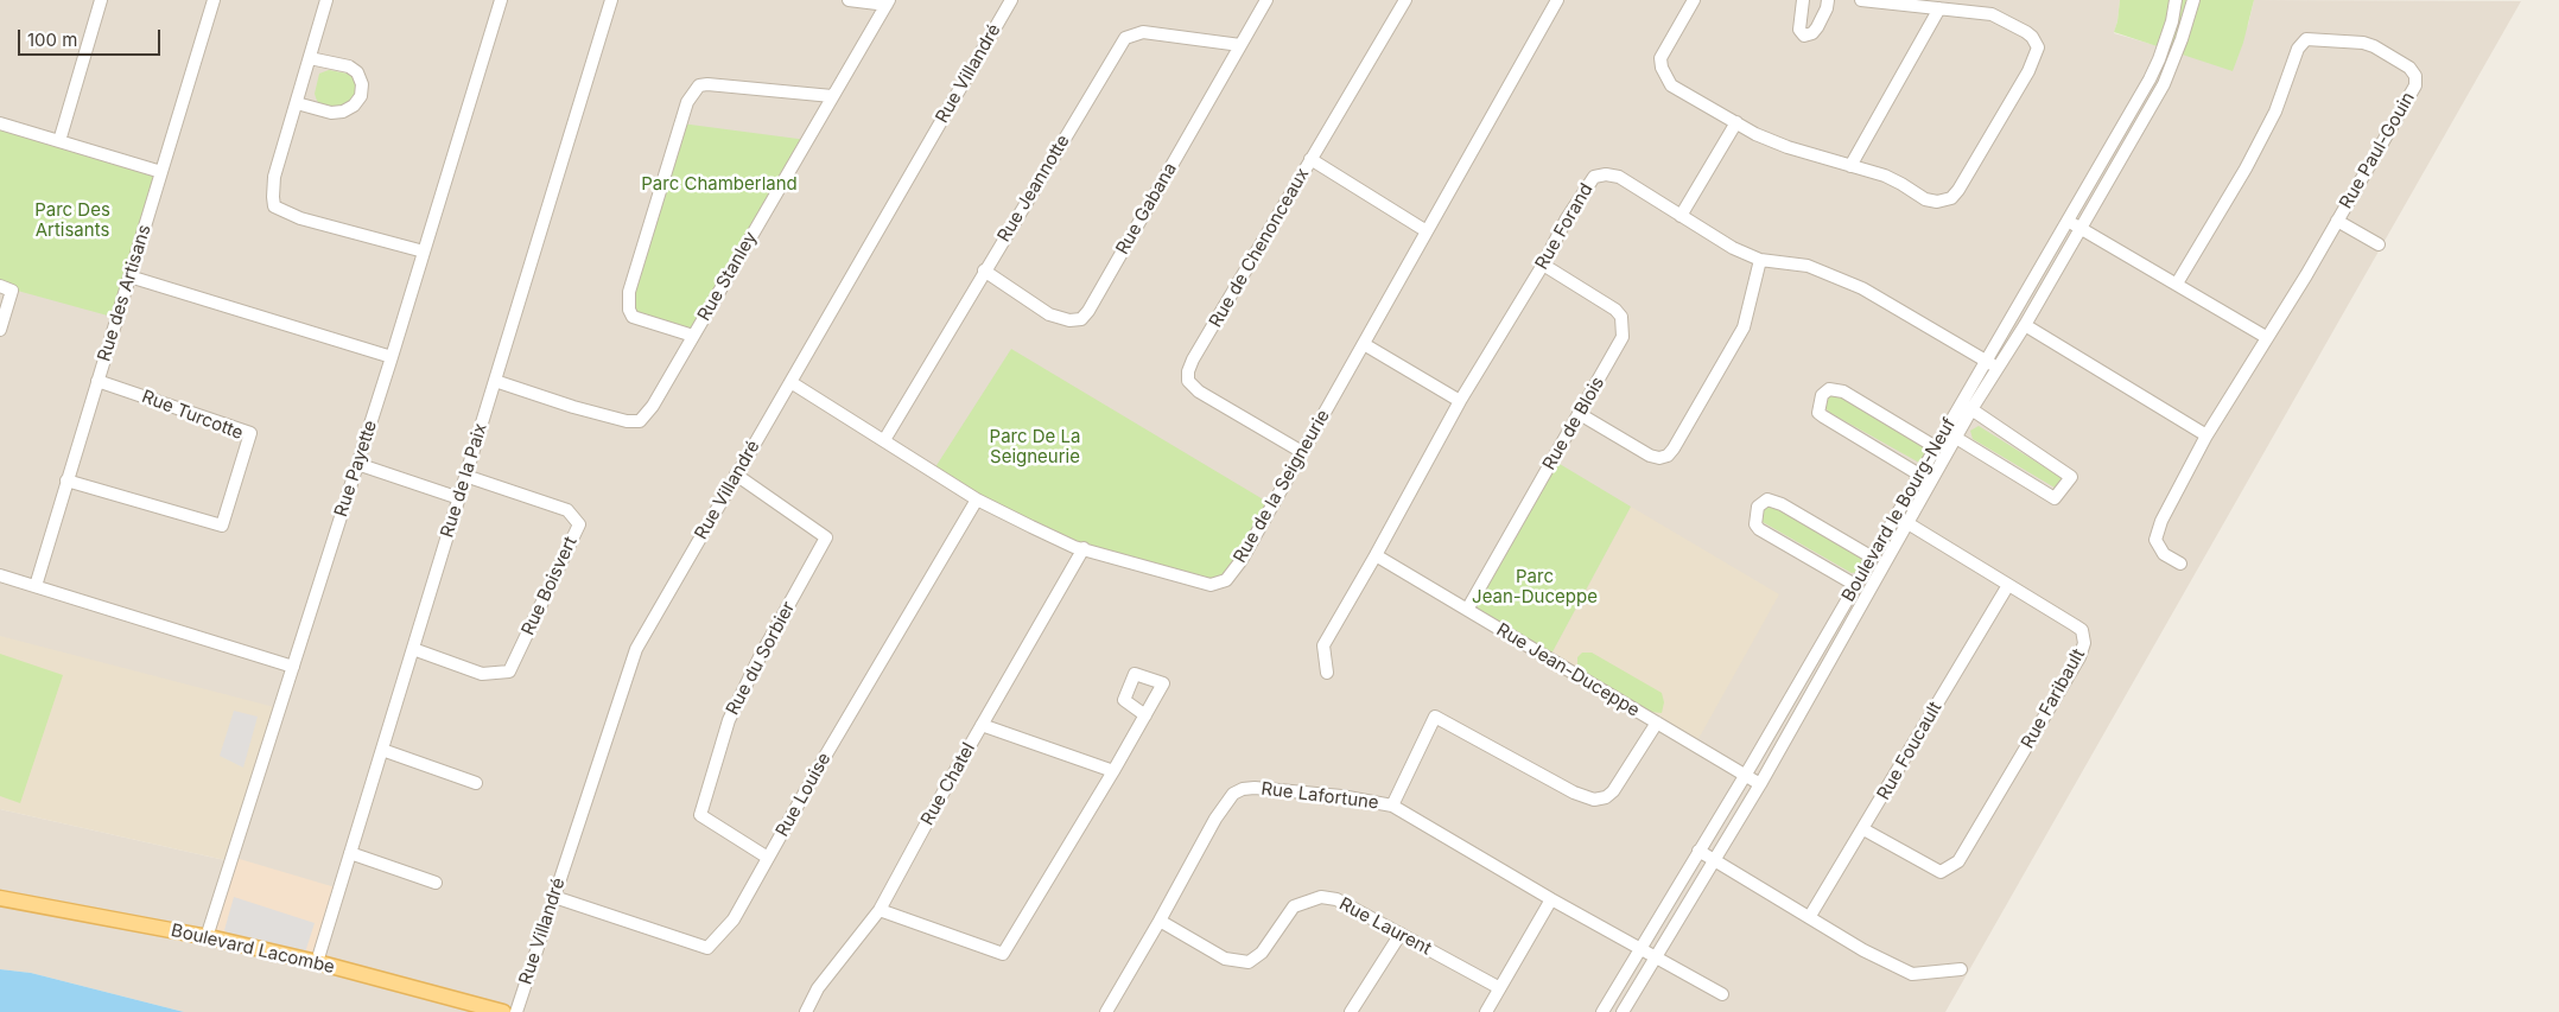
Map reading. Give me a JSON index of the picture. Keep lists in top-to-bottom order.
{
  "streets": {
    "main road": ["Boulevard Lacombe"],
    "street": [
      "Rue Villandré",
      "Rue Paul-Gouin",
      "Rue Jeannotte",
      "Rue Gabana",
      "Rue Forand",
      "Rue de Chenonceaux",
      "Rue Stanley",
      "Rue des Artisans",
      "Rue Turcotte",
      "Rue de Blois",
      "Rue Payette",
      "Rue de la Paix",
      "Rue de la Seigneurie",
      "Boulevard le Bourg-Neuf",
      "Rue Boisvert",
      "Rue du Sorbier",
      "Rue Jean-Duceppe",
      "Rue Faribault",
      "Rue Foucault",
      "Rue Chatel",
      "Rue Louise",
      "Rue Lafortune",
      "Rue Laurent"
    ]
  },
  "crossings": [
    ["Rue Villandré", "Rue de la Seigneurie"],
    ["Rue Villandré", "Rue du Sorbier"],
    ["Rue Villandré", "Rue Louise"],
    ["Rue Jeannotte", "Rue Gabana"],
    ["Rue Jeannotte", "Rue de la Seigneurie"],
    ["Rue Forand", "Rue de Blois"],
    ["Rue Forand", "Boulevard le Bourg-Neuf"],
    ["Rue Forand", "Rue Jean-Duceppe"],
    ["Rue de Chenonceaux", "Rue de la Seigneurie"],
    ["Rue Stanley", "Rue de la Paix"],
    ["Rue des Artisans", "Rue Turcotte"],
    ["Rue de Blois", "Rue Jean-Duceppe"],
    ["Rue Payette", "Boulevard Lacombe"],
    ["Rue de la Paix", "Rue Boisvert"],
    ["Rue de la Paix", "Boulevard Lacombe"],
    ["Rue de la Seigneurie", "Rue Chatel"],
    ["Rue de la Seigneurie", "Rue Louise"],
    ["Boulevard le Bourg-Neuf", "Rue Jean-Duceppe"],
    ["Boulevard le Bourg-Neuf", "Rue Faribault"],
    ["Boulevard le Bourg-Neuf", "Rue Lafortune"],
    ["Rue du Sorbier", "Rue Louise"],
    ["Rue Faribault", "Rue Foucault"],
    ["Rue Lafortune", "Rue Laurent"]
  ],
  "parks": [
    "Parc Chamberland",
    "Parc Des Artisants",
    "Parc De La Seigneurie",
    "Parc Jean-Duceppe"
  ],
  "scale_bar": "100 m"
}
